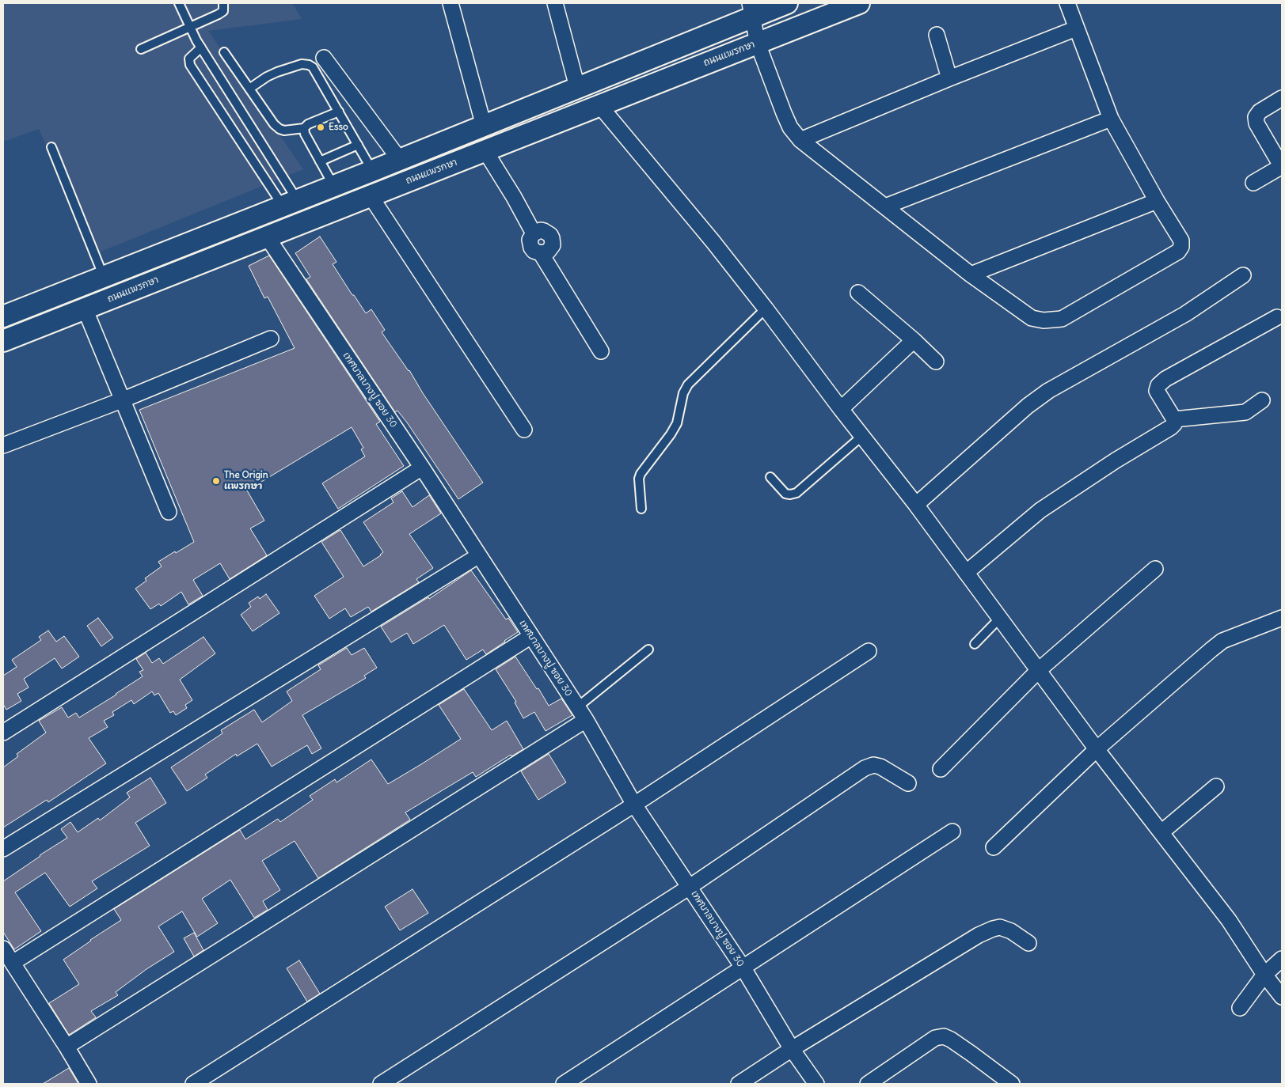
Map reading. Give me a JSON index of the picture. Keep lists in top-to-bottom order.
{
  "streets": {
    "main road": ["ถนนแพรกษา"],
    "street": ["เทศบาลบางปู ซอย 30"]
  },
  "crossings": [
    ["ถนนแพรกษา", "เทศบาลบางปู ซอย 30"]
  ],
  "places": ["Esso", "The Origin แพรกษา"]
}
